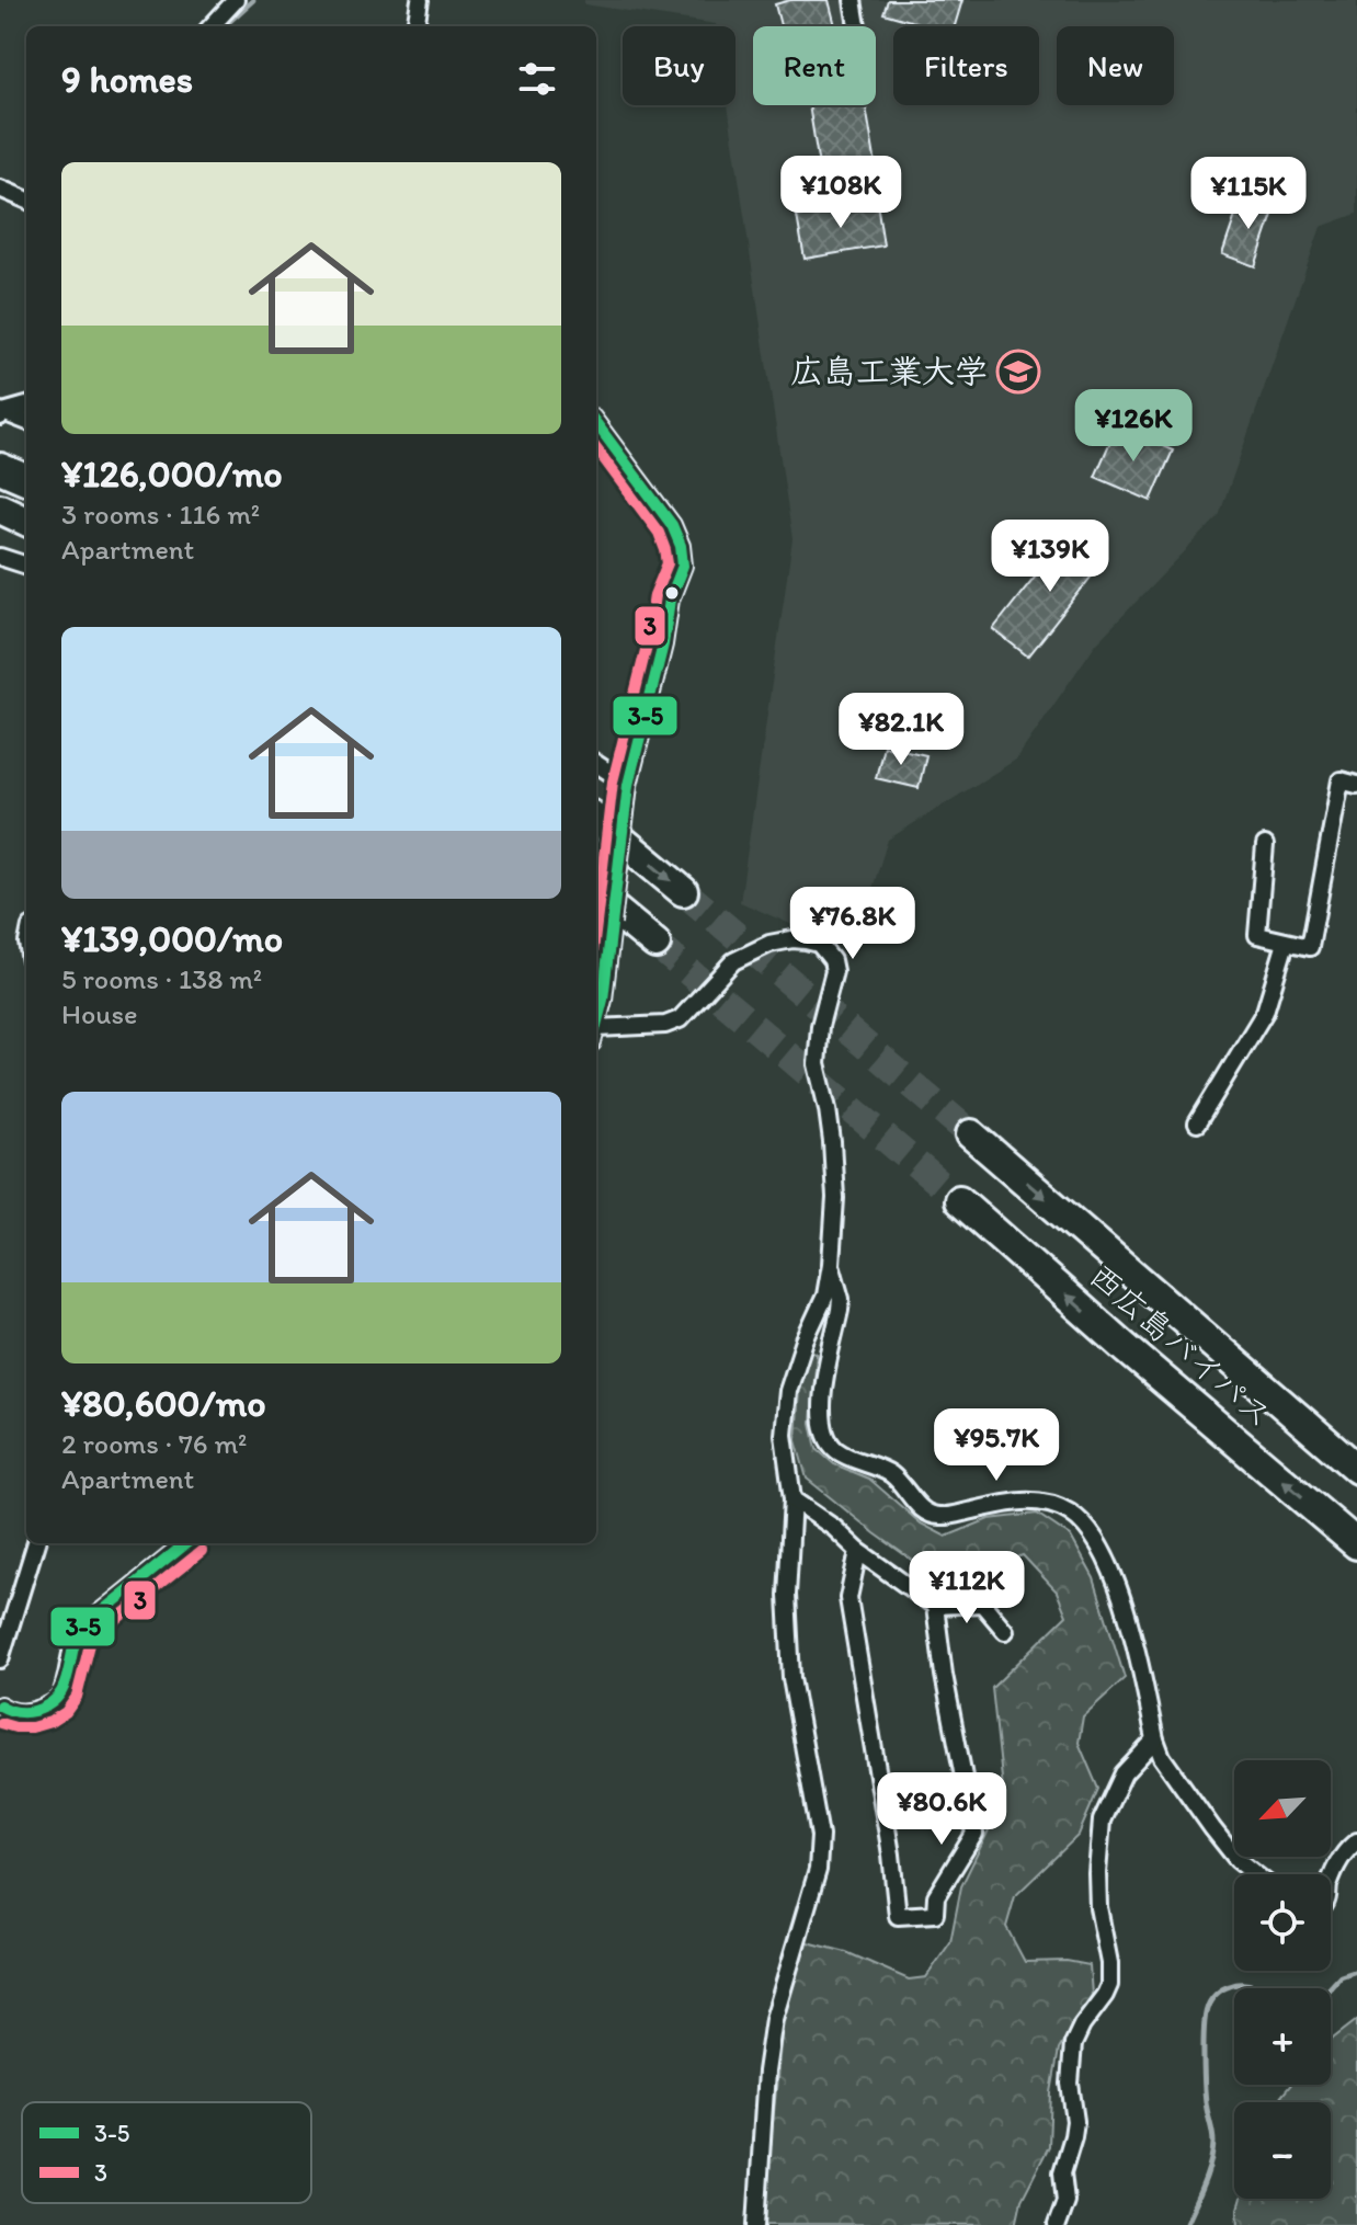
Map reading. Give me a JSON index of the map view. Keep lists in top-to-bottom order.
{
  "streets": {
    "highway": ["西広島バイパス"]
  },
  "places": {
    "school or university": ["広島工業大学"]
  },
  "lines": ["transit line 3-5", "transit line 3"],
  "legend": ["3-5", "3"],
  "north": "bottom left",
  "page": {
    "chip": [
      "Buy",
      "Rent",
      "Filters",
      "New"
    ],
    "heading": "9 homes",
    "list": [
      {
        "name": "¥126,000/mo",
        "note": "3 rooms · 116 m² · Apartment"
      },
      {
        "name": "¥139,000/mo",
        "note": "5 rooms · 138 m² · House"
      },
      {
        "name": "¥80,600/mo",
        "note": "2 rooms · 76 m² · Apartment"
      }
    ],
    "price": [
      "¥108K",
      "¥115K",
      "¥126K",
      "¥139K",
      "¥82.1K",
      "¥76.8K",
      "¥95.7K",
      "¥112K",
      "¥80.6K"
    ],
    "map_buttons": ["+", "−"]
  }
}
